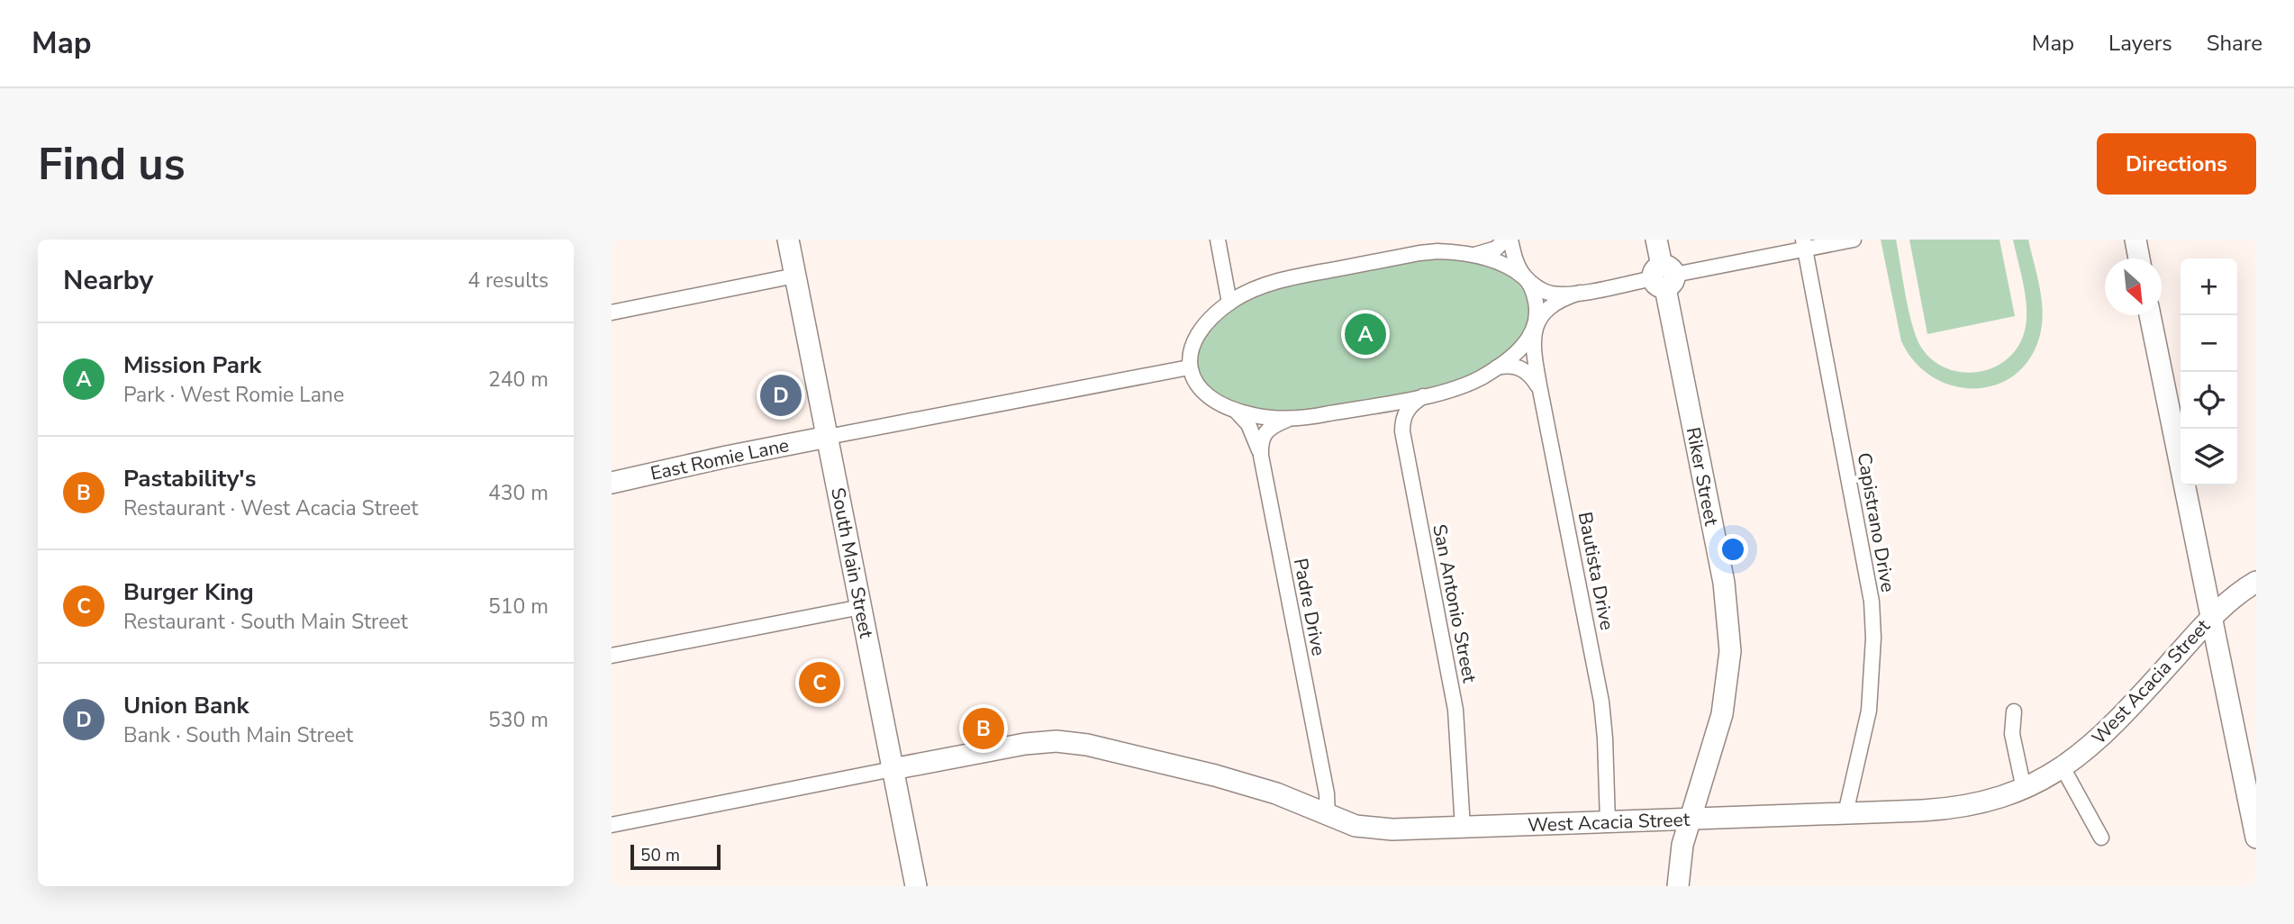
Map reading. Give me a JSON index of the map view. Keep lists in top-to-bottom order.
{
  "streets": {
    "street": [
      "East Romie Lane",
      "Riker Street",
      "Capistrano Drive",
      "South Main Street",
      "Bautista Drive",
      "San Antonio Street",
      "Padre Drive",
      "West Acacia Street"
    ]
  },
  "crossings": [
    ["East Romie Lane", "South Main Street"],
    ["Riker Street", "West Acacia Street"],
    ["Capistrano Drive", "West Acacia Street"],
    ["South Main Street", "West Acacia Street"],
    ["Bautista Drive", "West Acacia Street"],
    ["San Antonio Street", "West Acacia Street"],
    ["Padre Drive", "West Acacia Street"]
  ],
  "scale_bar": "50 m",
  "north": "bottom right",
  "page": {
    "header": "Map",
    "nav": ["Map", "Layers", "Share"],
    "buttons": "Directions",
    "title": "Find us",
    "heading": ["Nearby", "4 results"],
    "map_buttons": ["+", "−"],
    "pins": [
      "A",
      "D",
      "C",
      "B"
    ],
    "list": [
      {
        "mark": "A",
        "name": "Mission Park",
        "note": "Park · West Romie Lane",
        "value": "240 m"
      },
      {
        "mark": "B",
        "name": "Pastability's",
        "note": "Restaurant · West Acacia Street",
        "value": "430 m"
      },
      {
        "mark": "C",
        "name": "Burger King",
        "note": "Restaurant · South Main Street",
        "value": "510 m"
      },
      {
        "mark": "D",
        "name": "Union Bank",
        "note": "Bank · South Main Street",
        "value": "530 m"
      }
    ],
    "scale": "50 m"
  }
}
